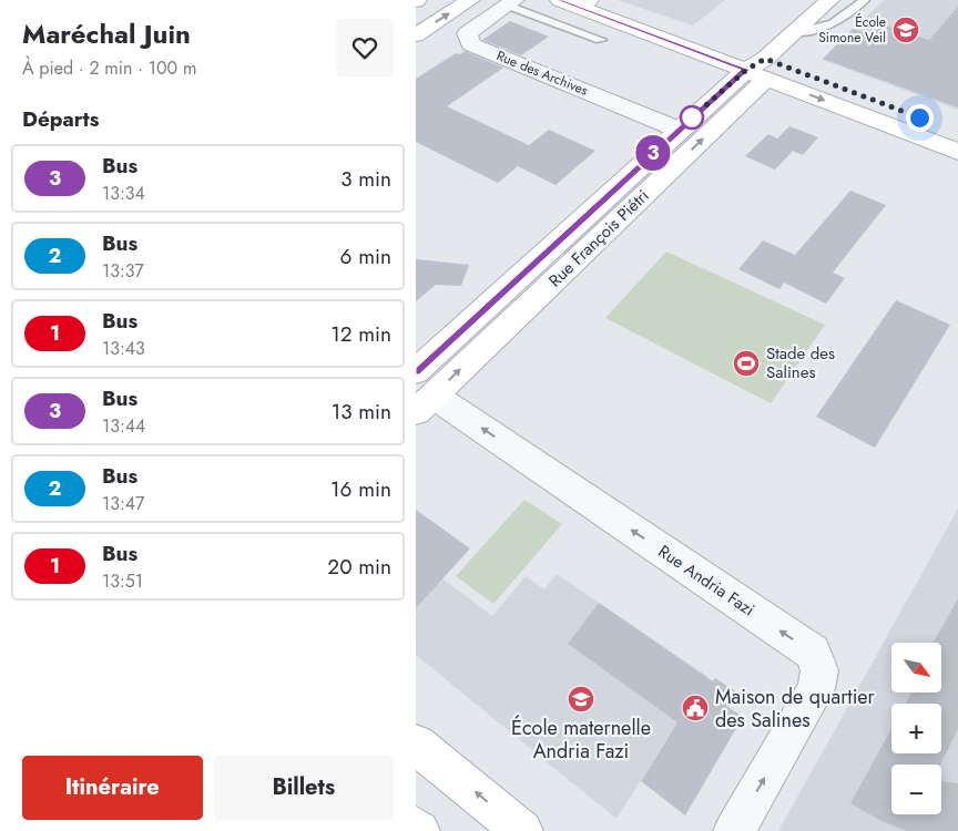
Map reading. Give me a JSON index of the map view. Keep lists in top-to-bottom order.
{
  "streets": {
    "street": ["Rue des Archives", "Rue François Piétri", "Rue Andria Fazi"]
  },
  "crossings": [
    ["Rue des Archives", "Rue François Piétri"],
    ["Rue François Piétri", "Rue Andria Fazi"]
  ],
  "one_way": ["Rue Andria Fazi"],
  "places": {
    "school or university": ["École Simone Veil", "École maternelle Andria Fazi"],
    "sports": ["Stade des Salines"],
    "public building": ["Maison de quartier des Salines"]
  },
  "lines": ["bus line 3"],
  "north": "bottom right",
  "page": {
    "heading": [
      ["Maréchal Juin", "À pied · 2 min · 100 m"],
      "Départs"
    ],
    "on_map": "3",
    "list": [
      {
        "mark": "3",
        "name": "Bus",
        "note": "13:34",
        "value": "3 min"
      },
      {
        "mark": "2",
        "name": "Bus",
        "note": "13:37",
        "value": "6 min"
      },
      {
        "mark": "1",
        "name": "Bus",
        "note": "13:43",
        "value": "12 min"
      },
      {
        "mark": "3",
        "name": "Bus",
        "note": "13:44",
        "value": "13 min"
      },
      {
        "mark": "2",
        "name": "Bus",
        "note": "13:47",
        "value": "16 min"
      },
      {
        "mark": "1",
        "name": "Bus",
        "note": "13:51",
        "value": "20 min"
      }
    ],
    "map_buttons": ["+", "−"],
    "buttons": ["Itinéraire", "Billets"]
  }
}
